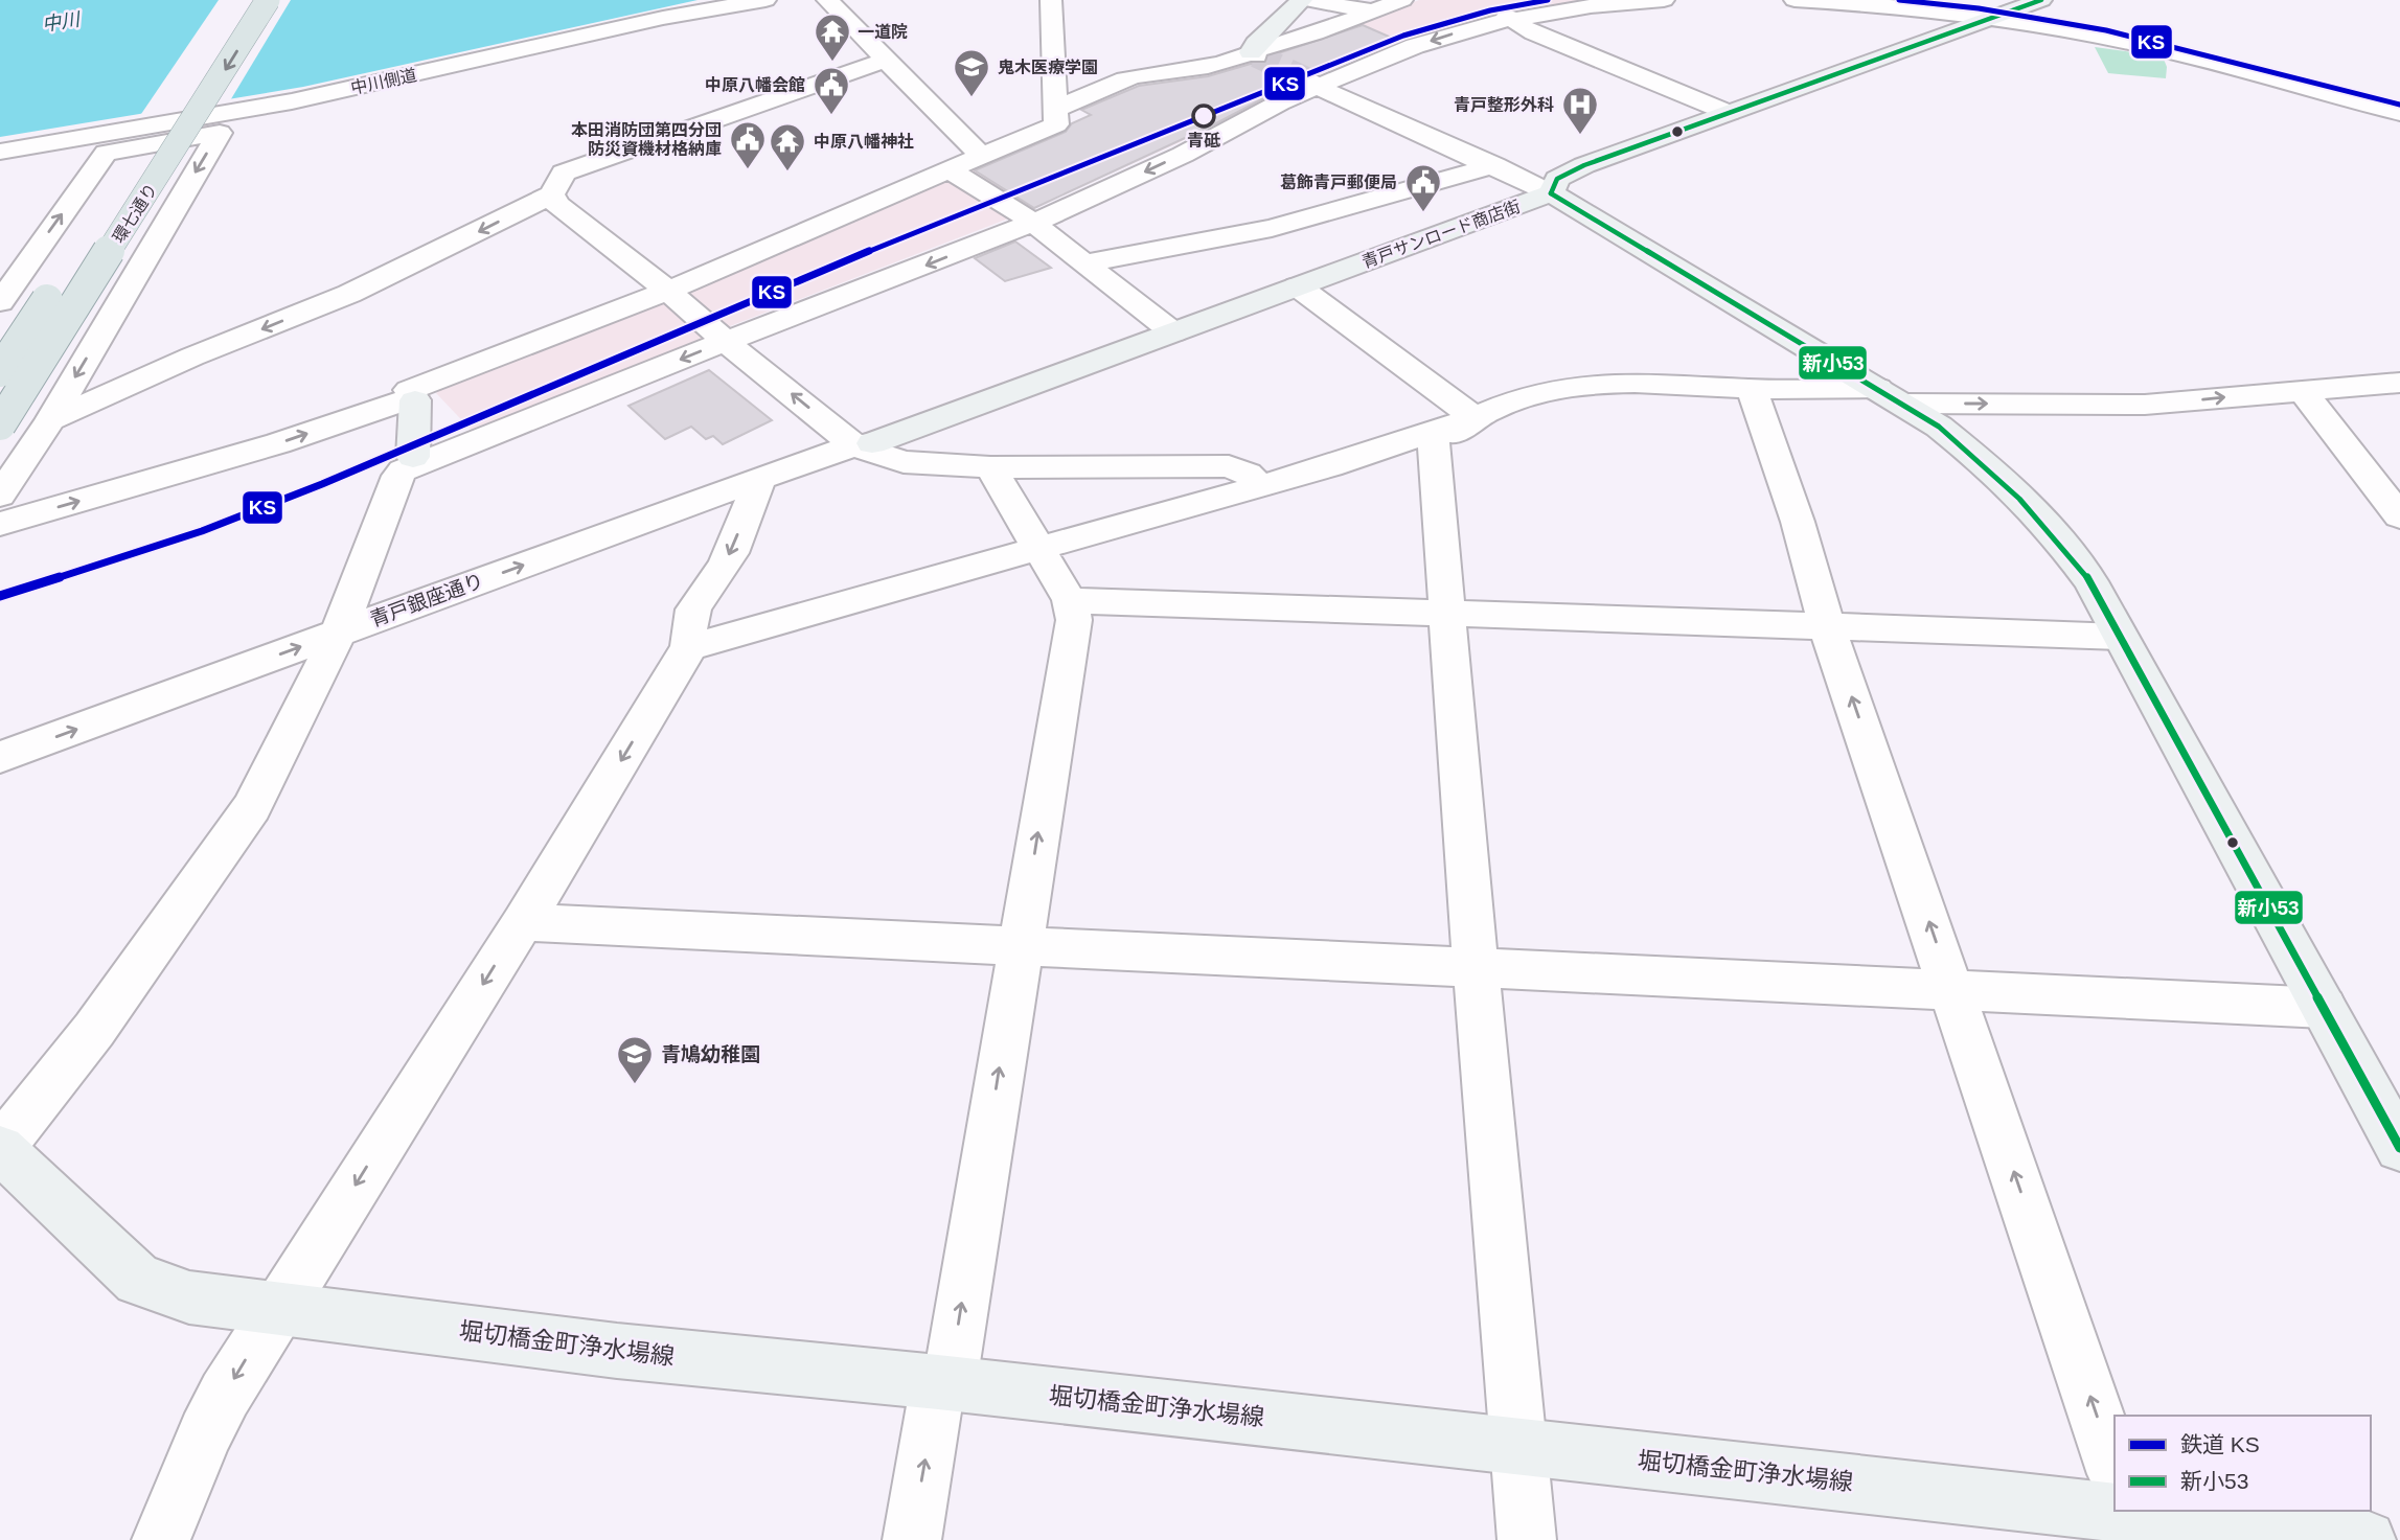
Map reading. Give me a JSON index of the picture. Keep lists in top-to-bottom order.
{
  "streets": {
    "main road": ["環七通り"],
    "street": [
      "中川側道",
      "青戸サンロード商店街",
      "青戸銀座通り",
      "堀切橋金町浄水場線"
    ]
  },
  "crossings": [
    ["青戸サンロード商店街", "青戸銀座通り"]
  ],
  "water": ["中川"],
  "places": {
    "temple": ["一道院", "中原八幡神社"],
    "school or university": ["鬼木医療学園", "青鳩幼稚園"],
    "public building": ["中原八幡会館", "本田消防団第四分団 防災資機材格納庫", "葛飾青戸郵便局"],
    "other": ["青砥"],
    "hospital": ["青戸整形外科"]
  },
  "lines": ["rail line KS", "transit line 新小53"],
  "legend": ["鉄道 KS", "新小53"]
}
